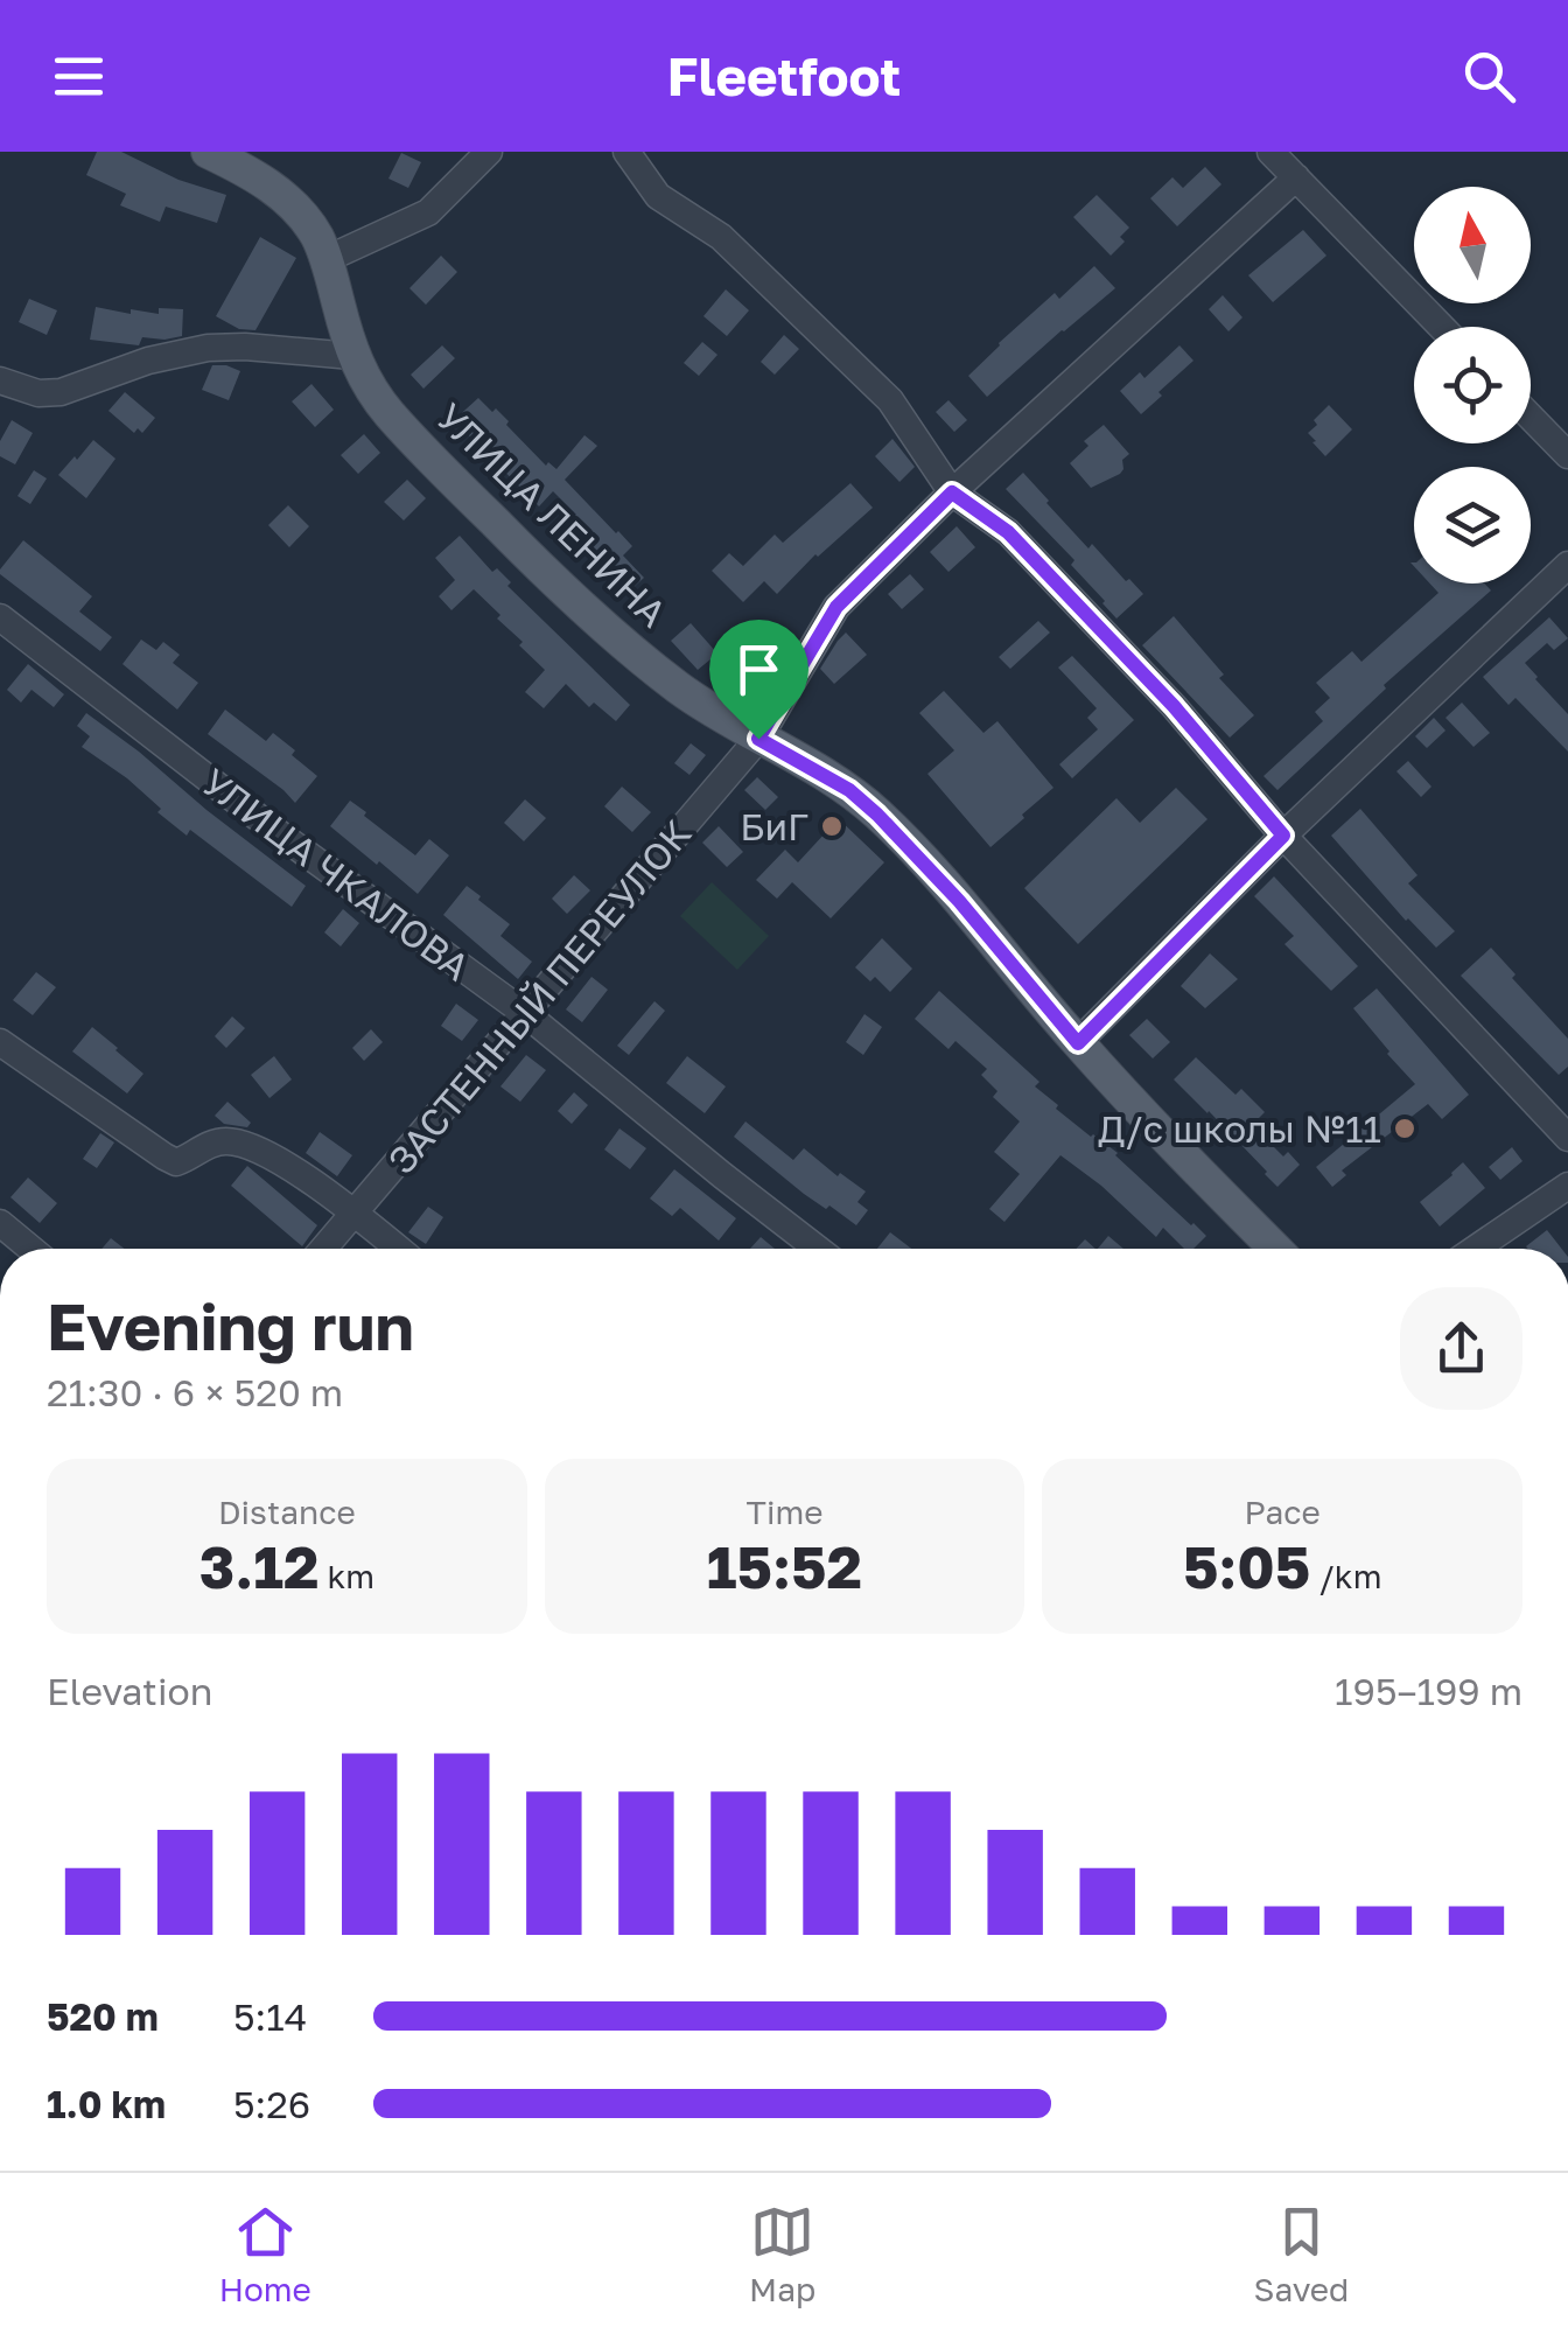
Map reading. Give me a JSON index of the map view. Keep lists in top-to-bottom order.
{
  "streets": {
    "main road": ["УЛИЦА ЛЕНИНА"],
    "street": ["УЛИЦА ЧКАЛОВА", "ЗАСТЕННЫЙ ПЕРЕУЛОК"]
  },
  "crossings": [
    ["УЛИЦА ЛЕНИНА", "ЗАСТЕННЫЙ ПЕРЕУЛОК"],
    ["УЛИЦА ЧКАЛОВА", "ЗАСТЕННЫЙ ПЕРЕУЛОК"]
  ],
  "places": ["БиГ", "Д/с школы №11"],
  "north": "top",
  "page": {
    "header": "Fleetfoot",
    "heading": ["Evening run", "21:30 · 6 × 520 m"],
    "stats": [
      ["Distance", "3.12 km"],
      ["Time", "15:52"],
      ["Pace", "5:05 /km"]
    ],
    "chart": ["Elevation", "195–199 m"],
    "list": [
      {
        "name": "520 m",
        "note": "5:14"
      },
      {
        "name": "1.0 km",
        "note": "5:26"
      }
    ],
    "tabs": ["Home", "Map", "Saved"]
  }
}
